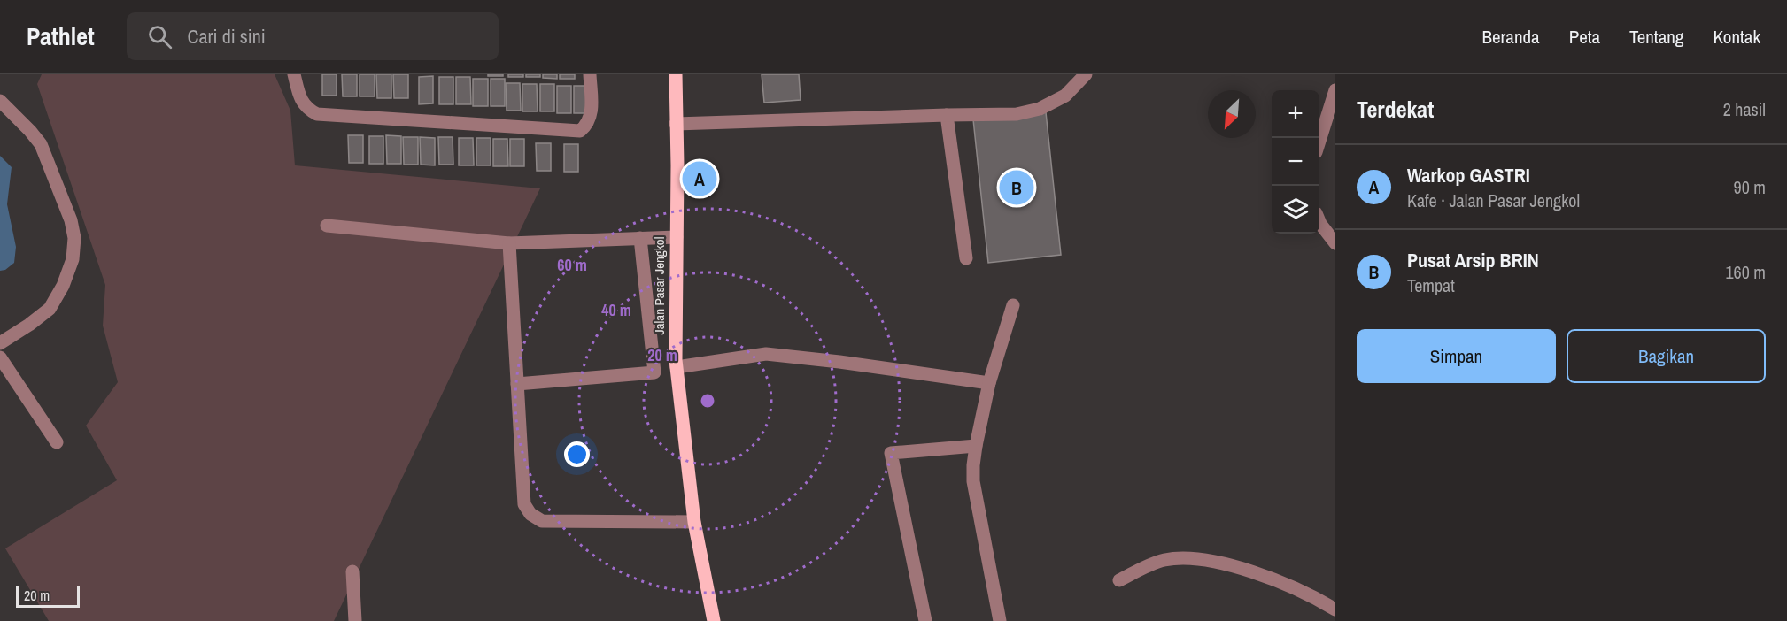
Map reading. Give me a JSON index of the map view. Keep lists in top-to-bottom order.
{
  "streets": {
    "main road": ["Jalan Pasar Jengkol"]
  },
  "scale_bar": "20 m",
  "north": "bottom left",
  "page": {
    "header": "Pathlet",
    "search": "Cari di sini",
    "nav": [
      "Beranda",
      "Peta",
      "Tentang",
      "Kontak"
    ],
    "heading": ["Terdekat", "2 hasil"],
    "map_buttons": ["+", "−"],
    "list": [
      {
        "mark": "A",
        "name": "Warkop GASTRI",
        "note": "Kafe · Jalan Pasar Jengkol",
        "value": "90 m"
      },
      {
        "mark": "B",
        "name": "Pusat Arsip BRIN",
        "note": "Tempat",
        "value": "160 m"
      }
    ],
    "pins": ["A", "B"],
    "buttons": ["Simpan", "Bagikan"],
    "scale": "20 m"
  },
  "rings": ["60 m", "40 m", "20 m"]
}
